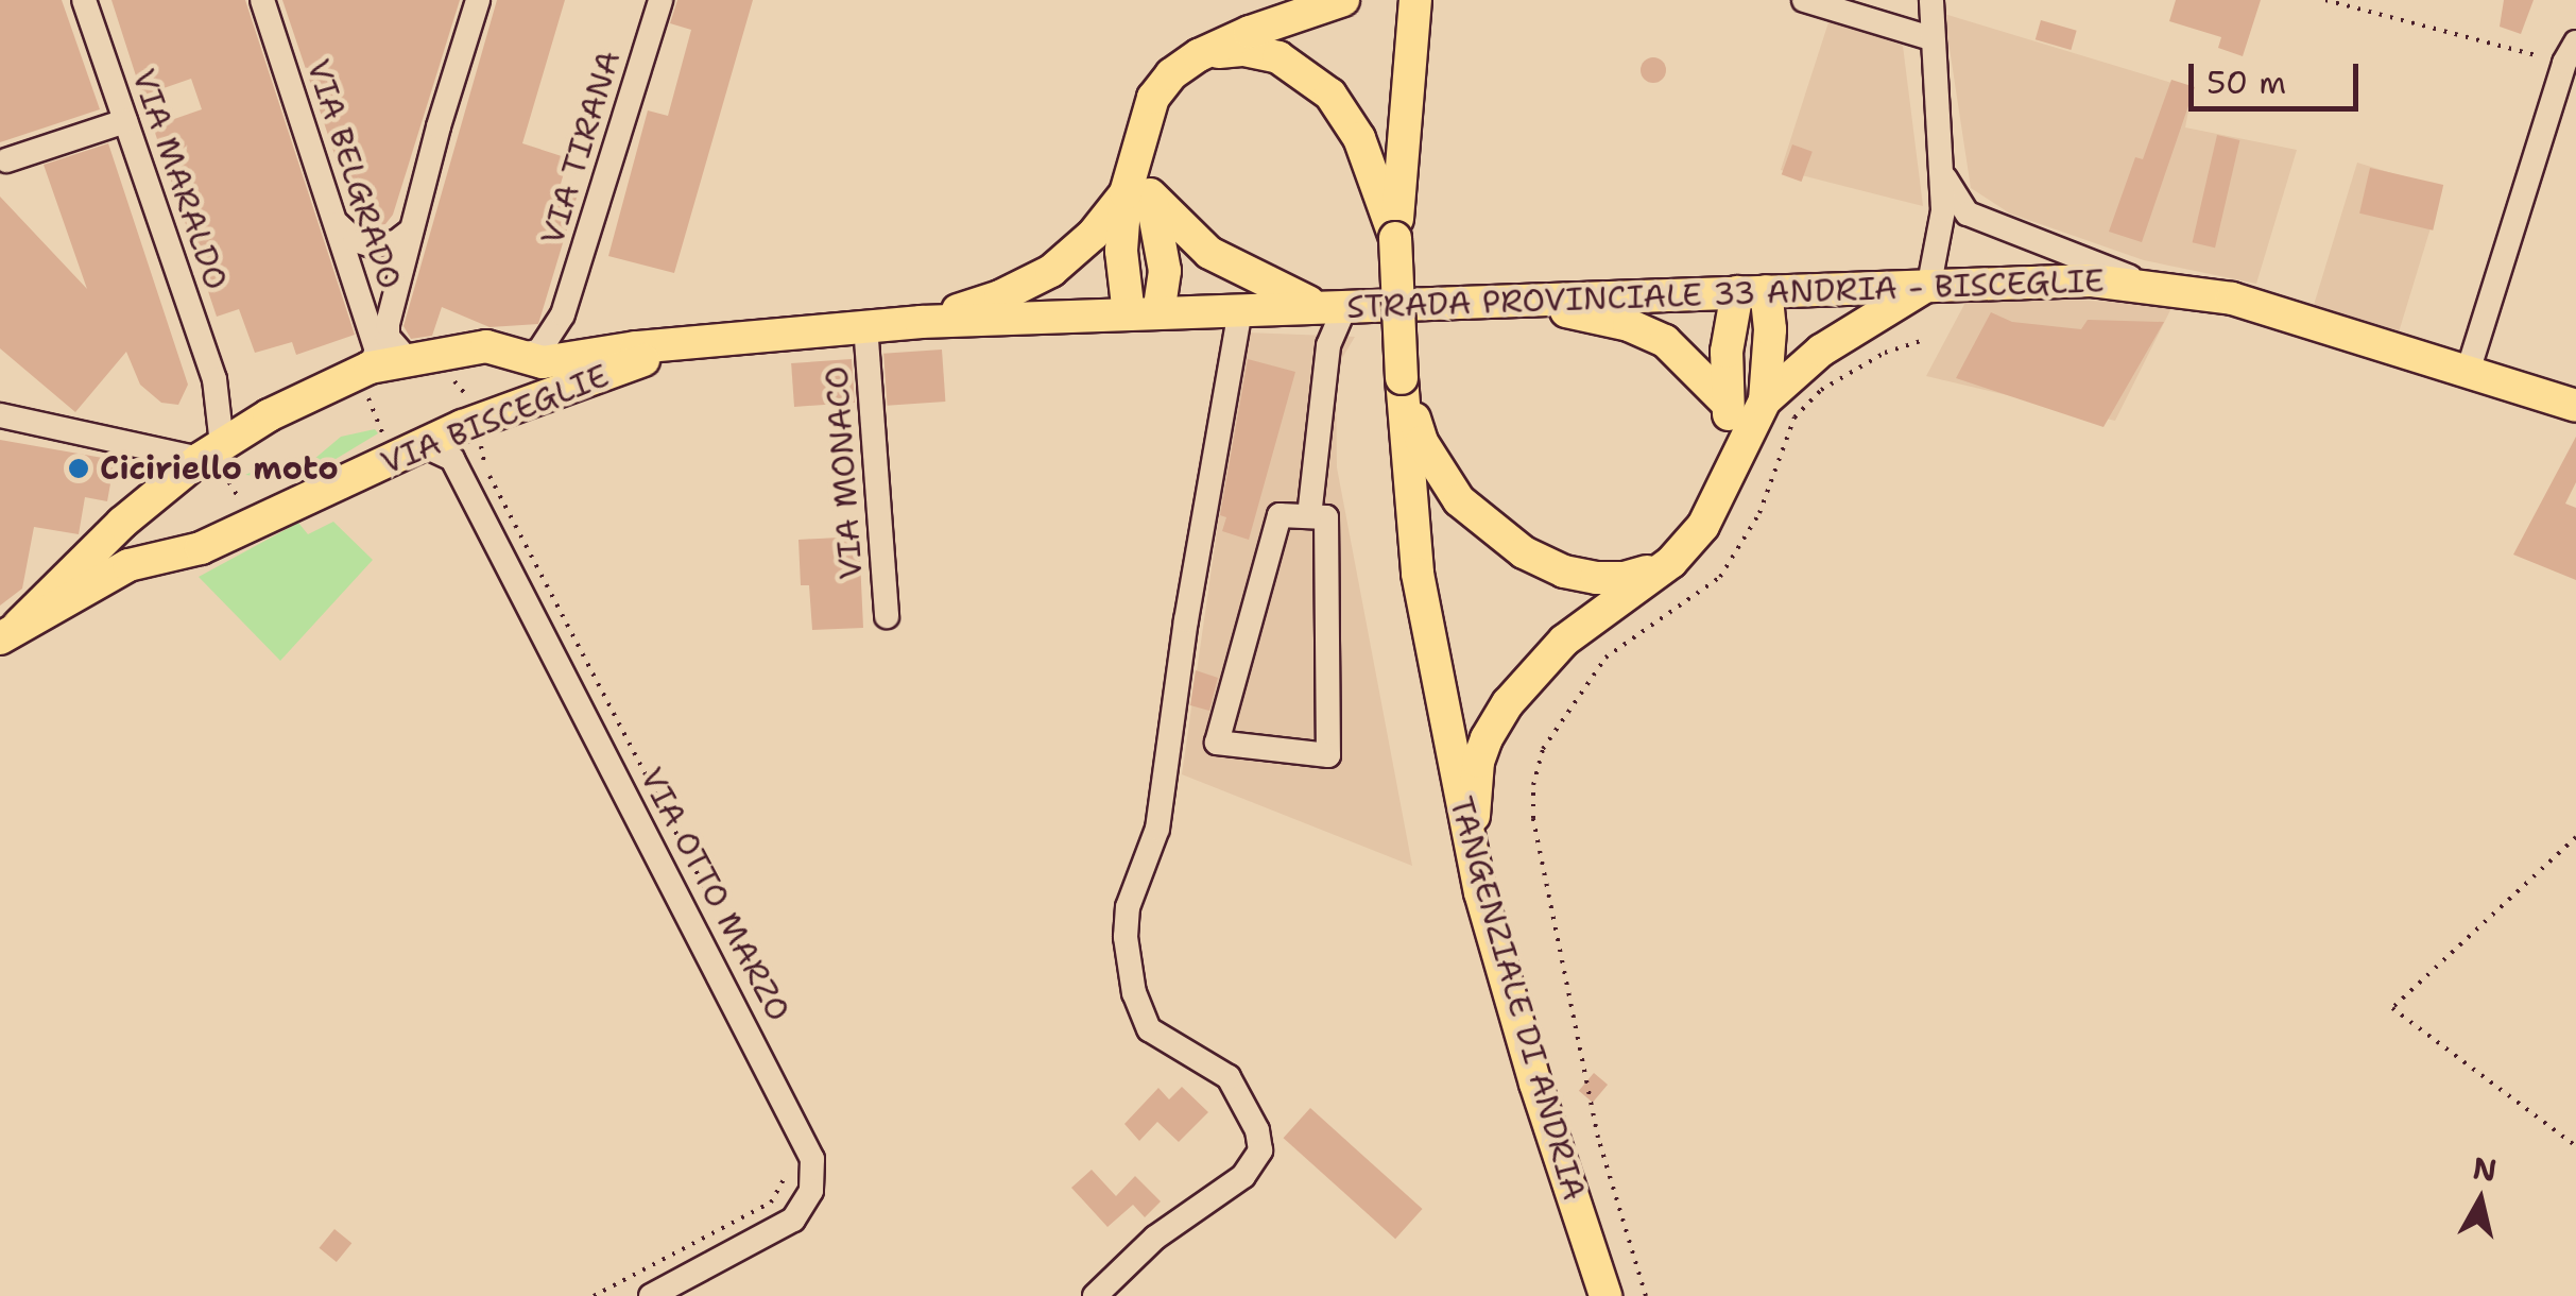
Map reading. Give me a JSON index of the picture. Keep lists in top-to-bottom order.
{
  "streets": {
    "main road": ["STRADA PROVINCIALE 33 ANDRIA - BISCEGLIE", "VIA BISCEGLIE", "TANGENZIALE DI ANDRIA"],
    "street": [
      "VIA TIRANA",
      "VIA BELGRADO",
      "VIA MARALDO",
      "VIA MONACO",
      "VIA OTTO MARZO"
    ]
  },
  "crossings": [
    ["VIA TIRANA", "VIA BISCEGLIE"],
    ["VIA BELGRADO", "VIA BISCEGLIE"],
    ["VIA MARALDO", "VIA BISCEGLIE"],
    ["STRADA PROVINCIALE 33 ANDRIA - BISCEGLIE", "VIA BISCEGLIE"],
    ["VIA BISCEGLIE", "VIA MONACO"]
  ],
  "places": ["Ciciriello moto"],
  "scale_bar": "50 m",
  "north": "top"
}
